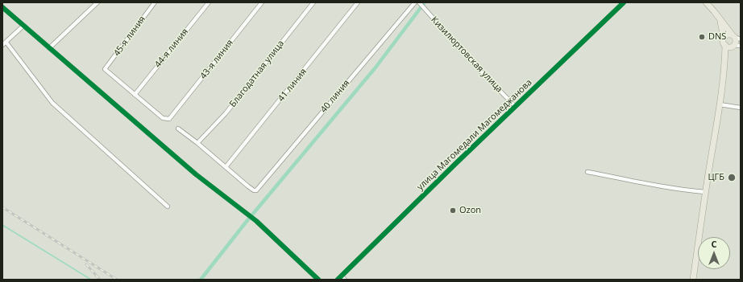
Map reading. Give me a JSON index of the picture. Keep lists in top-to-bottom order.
{
  "streets": {
    "street": [
      "45-я линия",
      "44-я линия",
      "Кизилюртовская улица",
      "43-я линия",
      "Благодатная улица",
      "41 линия",
      "40 линия",
      "улица Магомедали Магомеджановa"
    ]
  },
  "crossings": [
    ["45-я линия", "44-я линия"],
    ["45-я линия", "43-я линия"],
    ["44-я линия", "43-я линия"],
    ["Кизилюртовская улица", "улица Магомедали Магомеджановa"],
    ["41 линия", "40 линия"]
  ],
  "places": ["DNS", "ЦГБ", "Ozon"],
  "north": "top"
}
